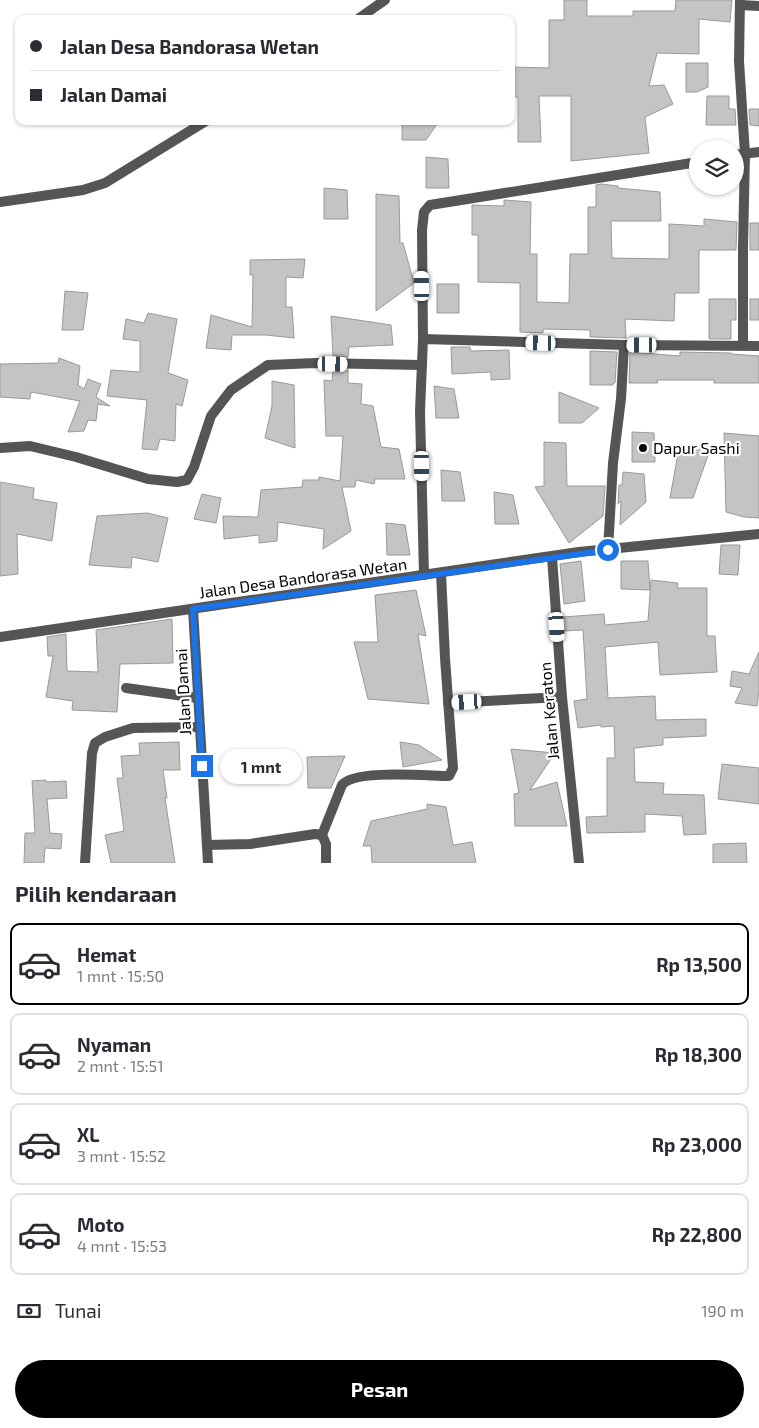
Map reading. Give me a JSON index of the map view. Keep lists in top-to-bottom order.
{
  "streets": {
    "street": ["Jalan Desa Bandorasa Wetan", "Jalan Damai", "Jalan Keraton"]
  },
  "crossings": [
    ["Jalan Desa Bandorasa Wetan", "Jalan Damai"],
    ["Jalan Desa Bandorasa Wetan", "Jalan Keraton"]
  ],
  "places": ["Dapur Sashi"],
  "page": {
    "banner": ["Jalan Desa Bandorasa Wetan", "Jalan Damai"],
    "bubble": "1 mnt",
    "heading": "Pilih kendaraan",
    "list": [
      {
        "name": "Hemat",
        "note": "1 mnt · 15:50",
        "value": "Rp 13,500"
      },
      {
        "name": "Nyaman",
        "note": "2 mnt · 15:51",
        "value": "Rp 18,300"
      },
      {
        "name": "XL",
        "note": "3 mnt · 15:52",
        "value": "Rp 23,000"
      },
      {
        "name": "Moto",
        "note": "4 mnt · 15:53",
        "value": "Rp 22,800"
      }
    ],
    "pay": ["Tunai", "190 m"],
    "buttons": "Pesan"
  }
}
